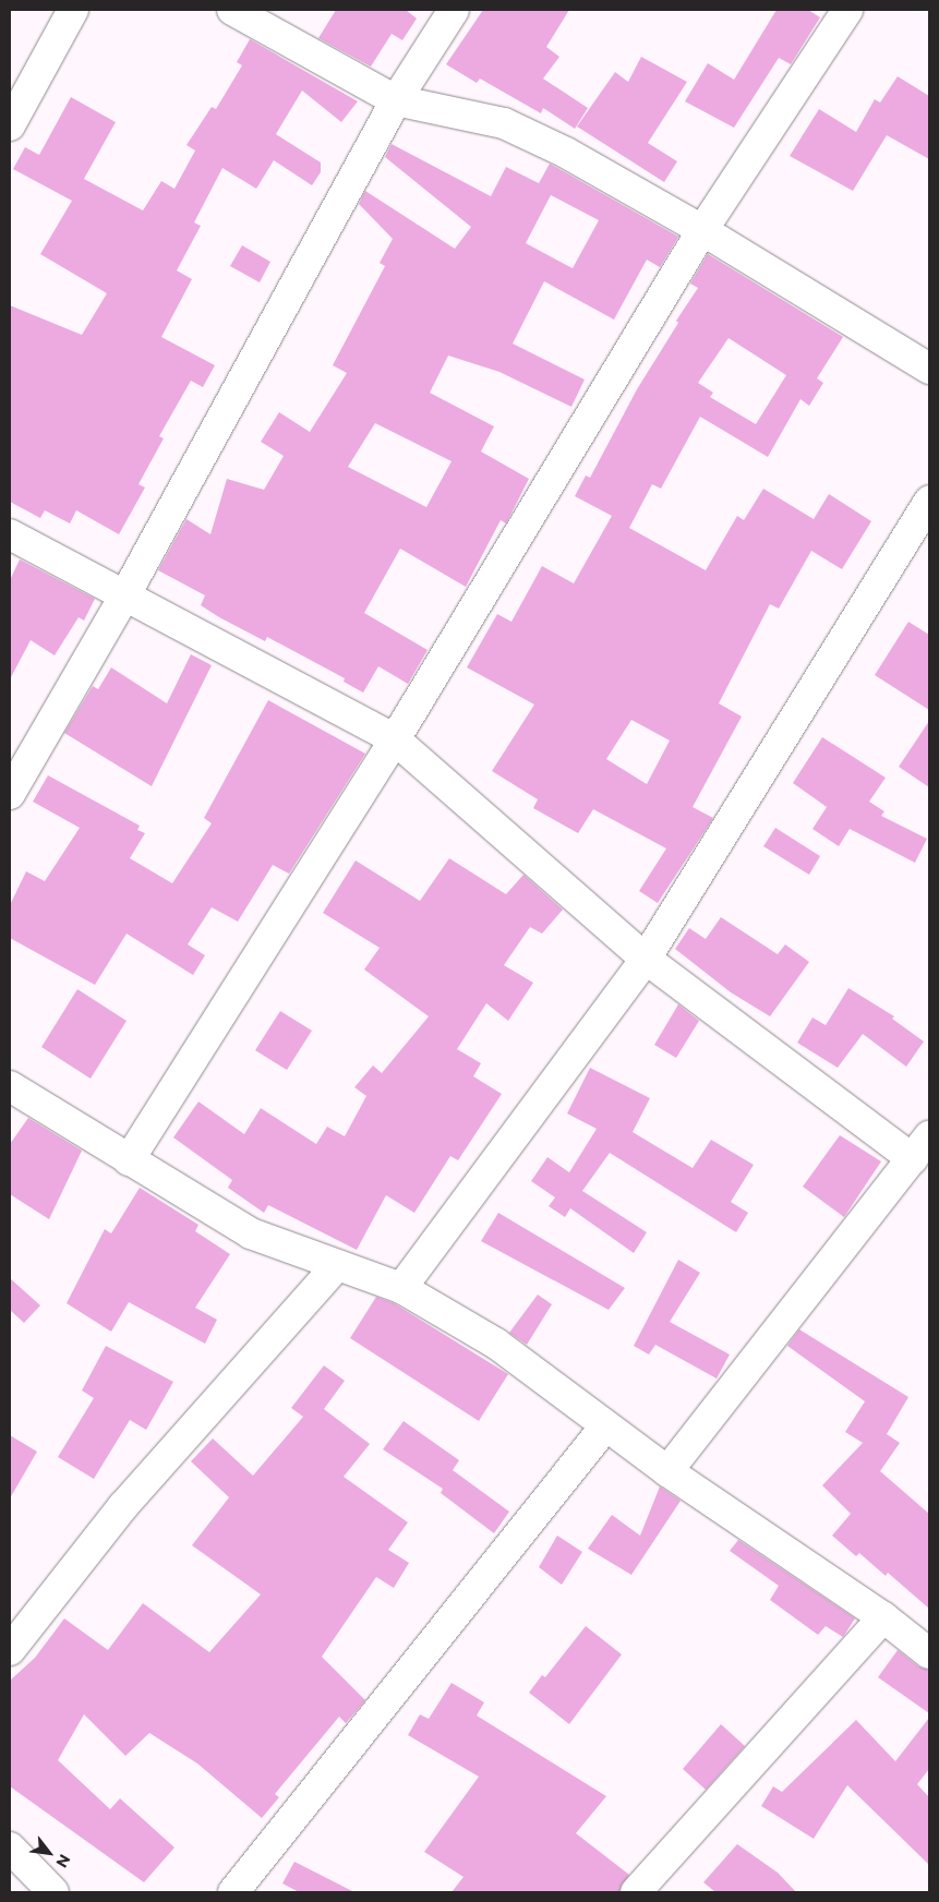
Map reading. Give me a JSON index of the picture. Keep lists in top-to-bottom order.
{
  "north": "bottom right"
}
